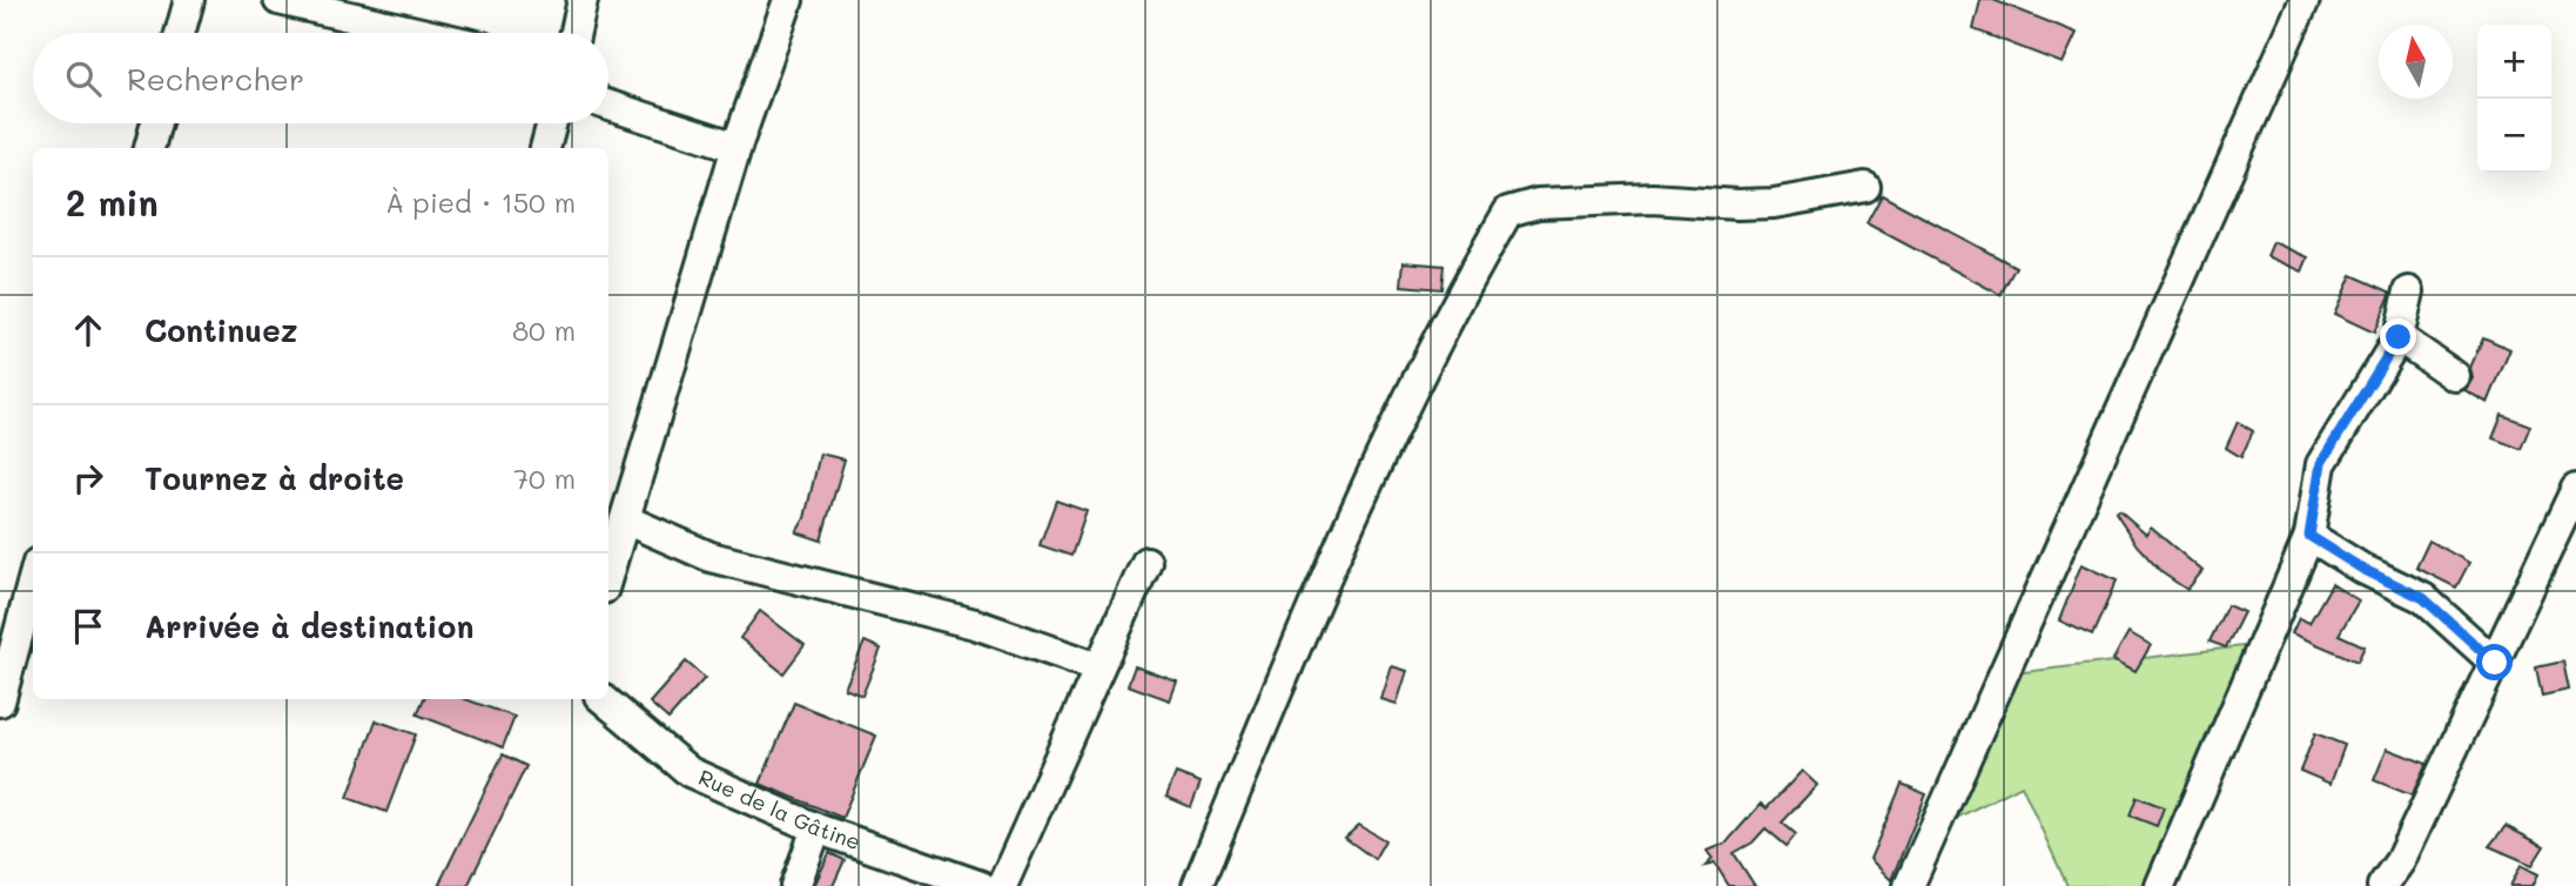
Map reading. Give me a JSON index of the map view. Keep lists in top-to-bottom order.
{
  "streets": {
    "street": ["Rue de la Gâtine"]
  },
  "north": "top",
  "page": {
    "map_buttons": ["+", "−"],
    "search": "Rechercher",
    "heading": ["2 min", "À pied · 150 m"],
    "list": [
      ["Continuez", "80 m"],
      ["Tournez à droite", "70 m"],
      "Arrivée à destination"
    ]
  }
}
